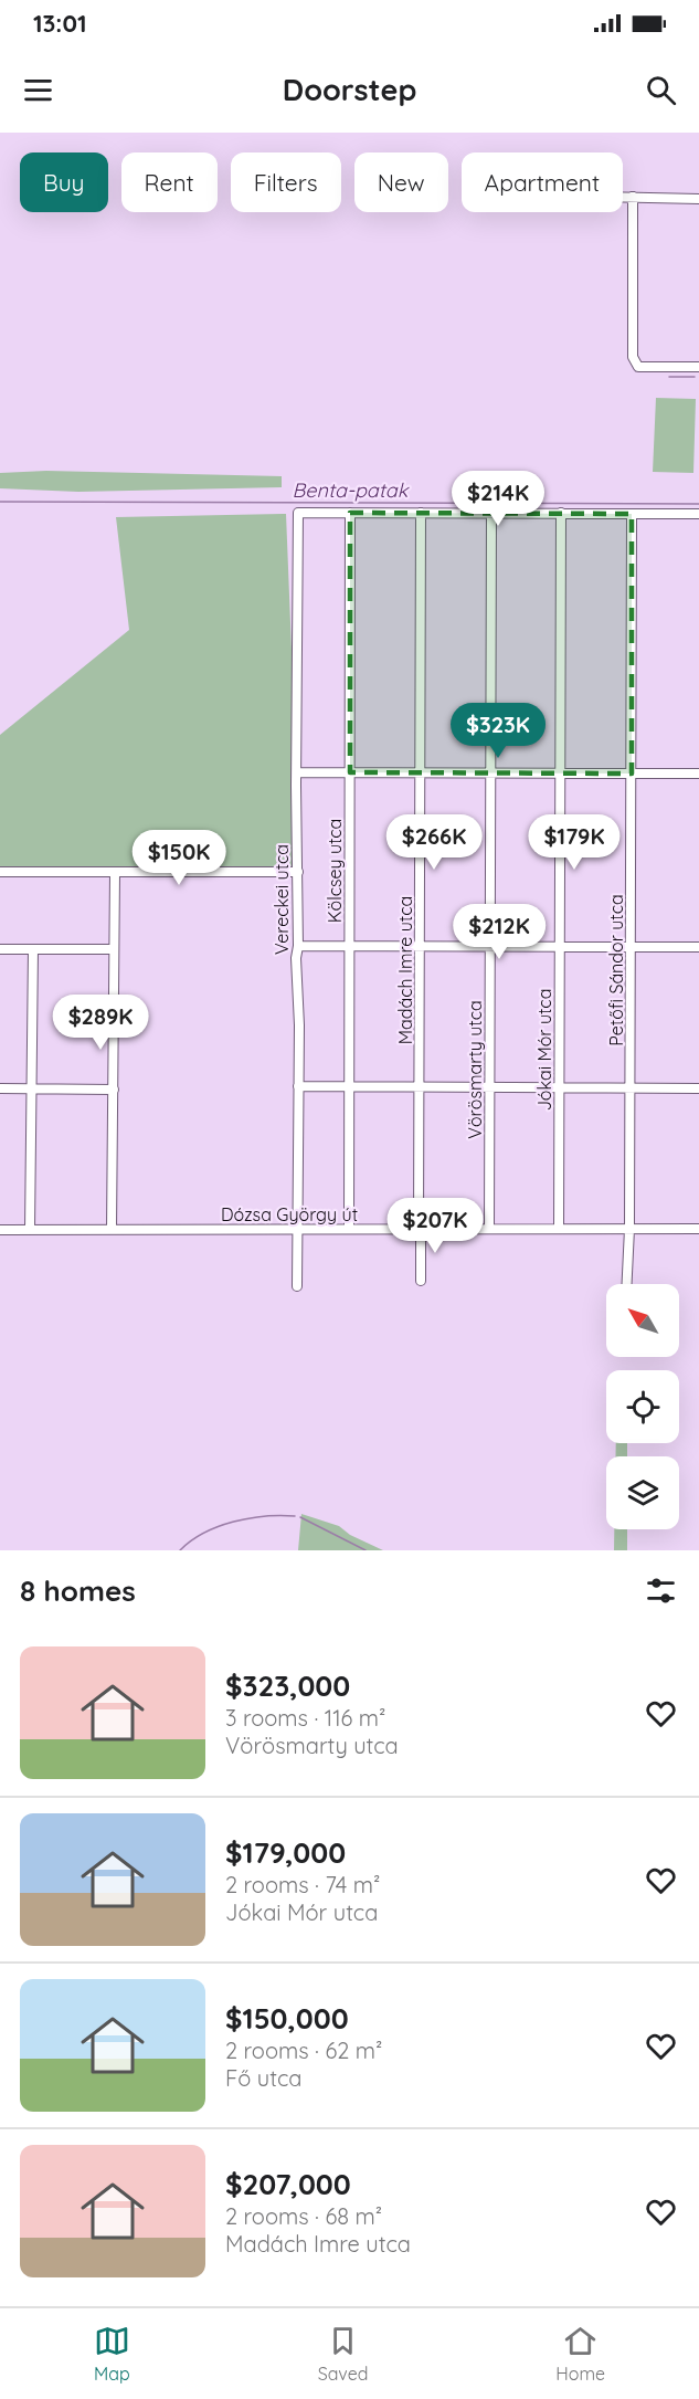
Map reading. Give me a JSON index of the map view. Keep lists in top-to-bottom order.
{
  "streets": {
    "street": [
      "Kölcsey utca",
      "Vereckei utca",
      "Madách Imre utca",
      "Petőfi Sándor utca",
      "Jókai Mór utca",
      "Vörösmarty utca",
      "Dózsa György út"
    ]
  },
  "crossings": [
    ["Kölcsey utca", "Vereckei utca"],
    ["Kölcsey utca", "Dózsa György út"],
    ["Vereckei utca", "Dózsa György út"],
    ["Madách Imre utca", "Dózsa György út"],
    ["Petőfi Sándor utca", "Dózsa György út"],
    ["Jókai Mór utca", "Dózsa György út"],
    ["Vörösmarty utca", "Dózsa György út"]
  ],
  "water": ["Benta-patak"],
  "north": "top left",
  "page": {
    "status": "13:01",
    "header": "Doorstep",
    "chip": [
      "Buy",
      "Rent",
      "Filters",
      "New",
      "Apartment"
    ],
    "price": [
      "$214K",
      "$323K",
      "$266K",
      "$179K",
      "$150K",
      "$212K",
      "$289K",
      "$207K"
    ],
    "heading": "8 homes",
    "list": [
      {
        "name": "$323,000",
        "note": "3 rooms · 116 m² · Vörösmarty utca"
      },
      {
        "name": "$179,000",
        "note": "2 rooms · 74 m² · Jókai Mór utca"
      },
      {
        "name": "$150,000",
        "note": "2 rooms · 62 m² · Fő utca"
      },
      {
        "name": "$207,000",
        "note": "2 rooms · 68 m² · Madách Imre utca"
      }
    ],
    "tabs": ["Map", "Saved", "Home"]
  }
}
